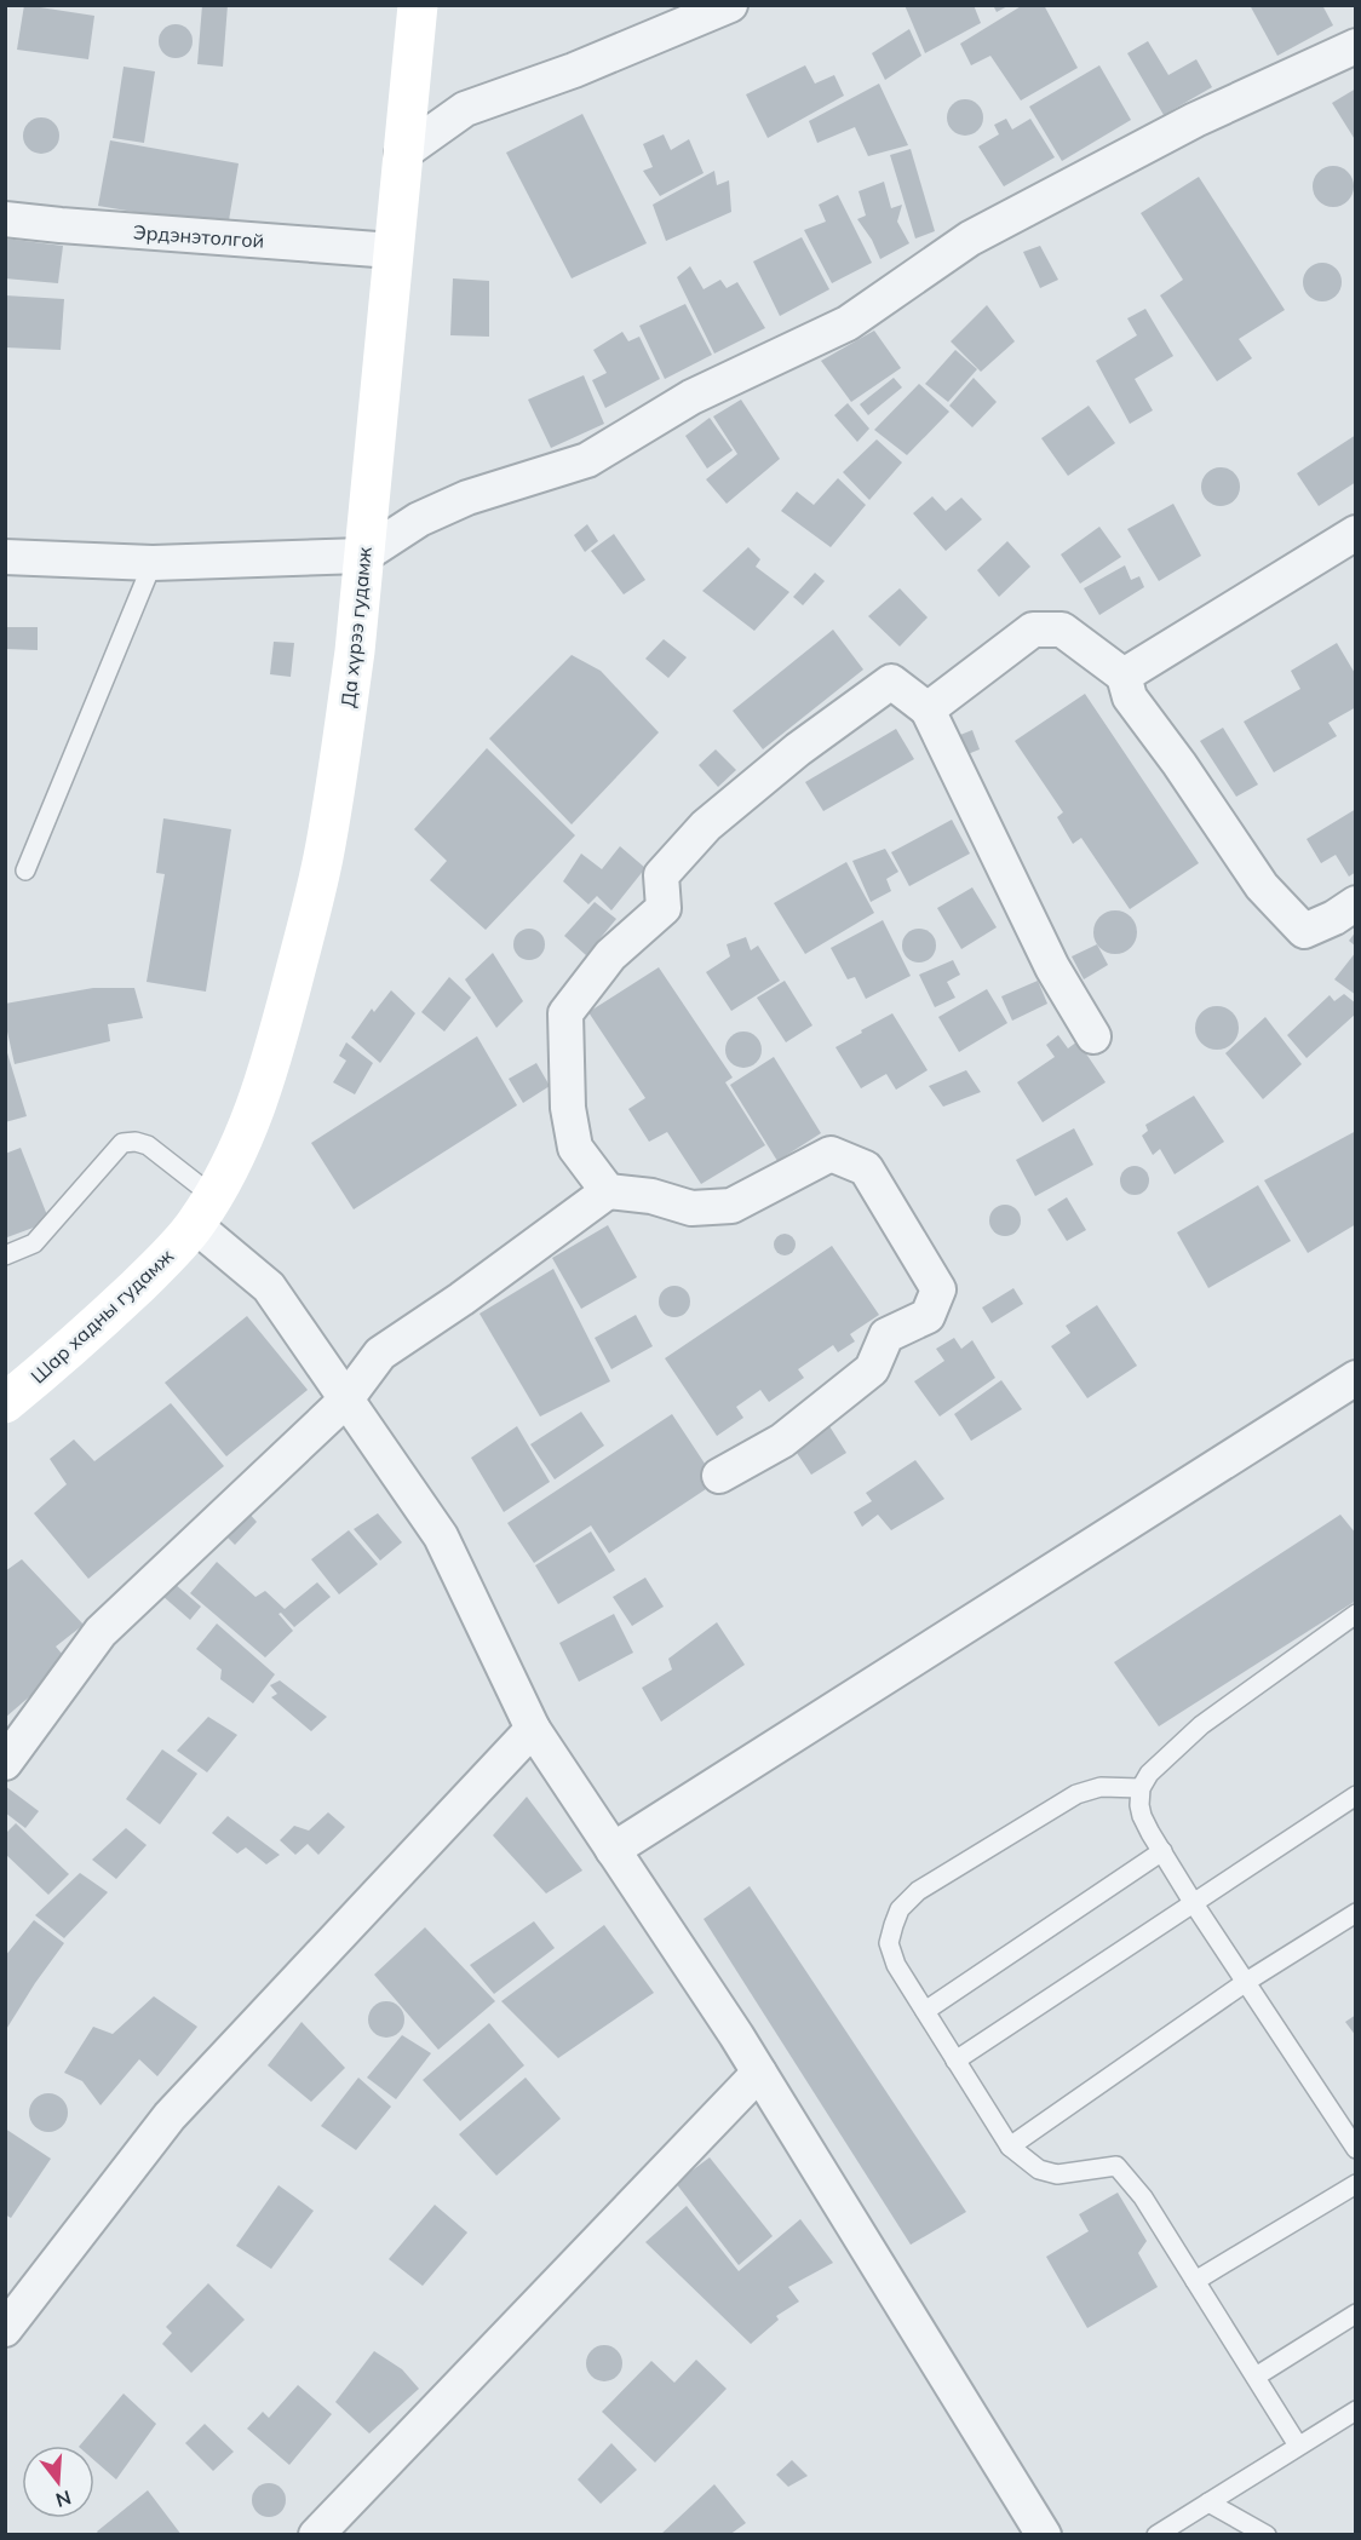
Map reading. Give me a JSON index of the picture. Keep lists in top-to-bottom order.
{
  "streets": {
    "main road": ["Да хүрээ гудамж", "Шар хадны гудамж"],
    "street": ["Эрдэнэтолгой"]
  },
  "crossings": [
    ["Эрдэнэтолгой", "Да хүрээ гудамж"],
    ["Да хүрээ гудамж", "Шар хадны гудамж"]
  ],
  "north": "bottom"
}
